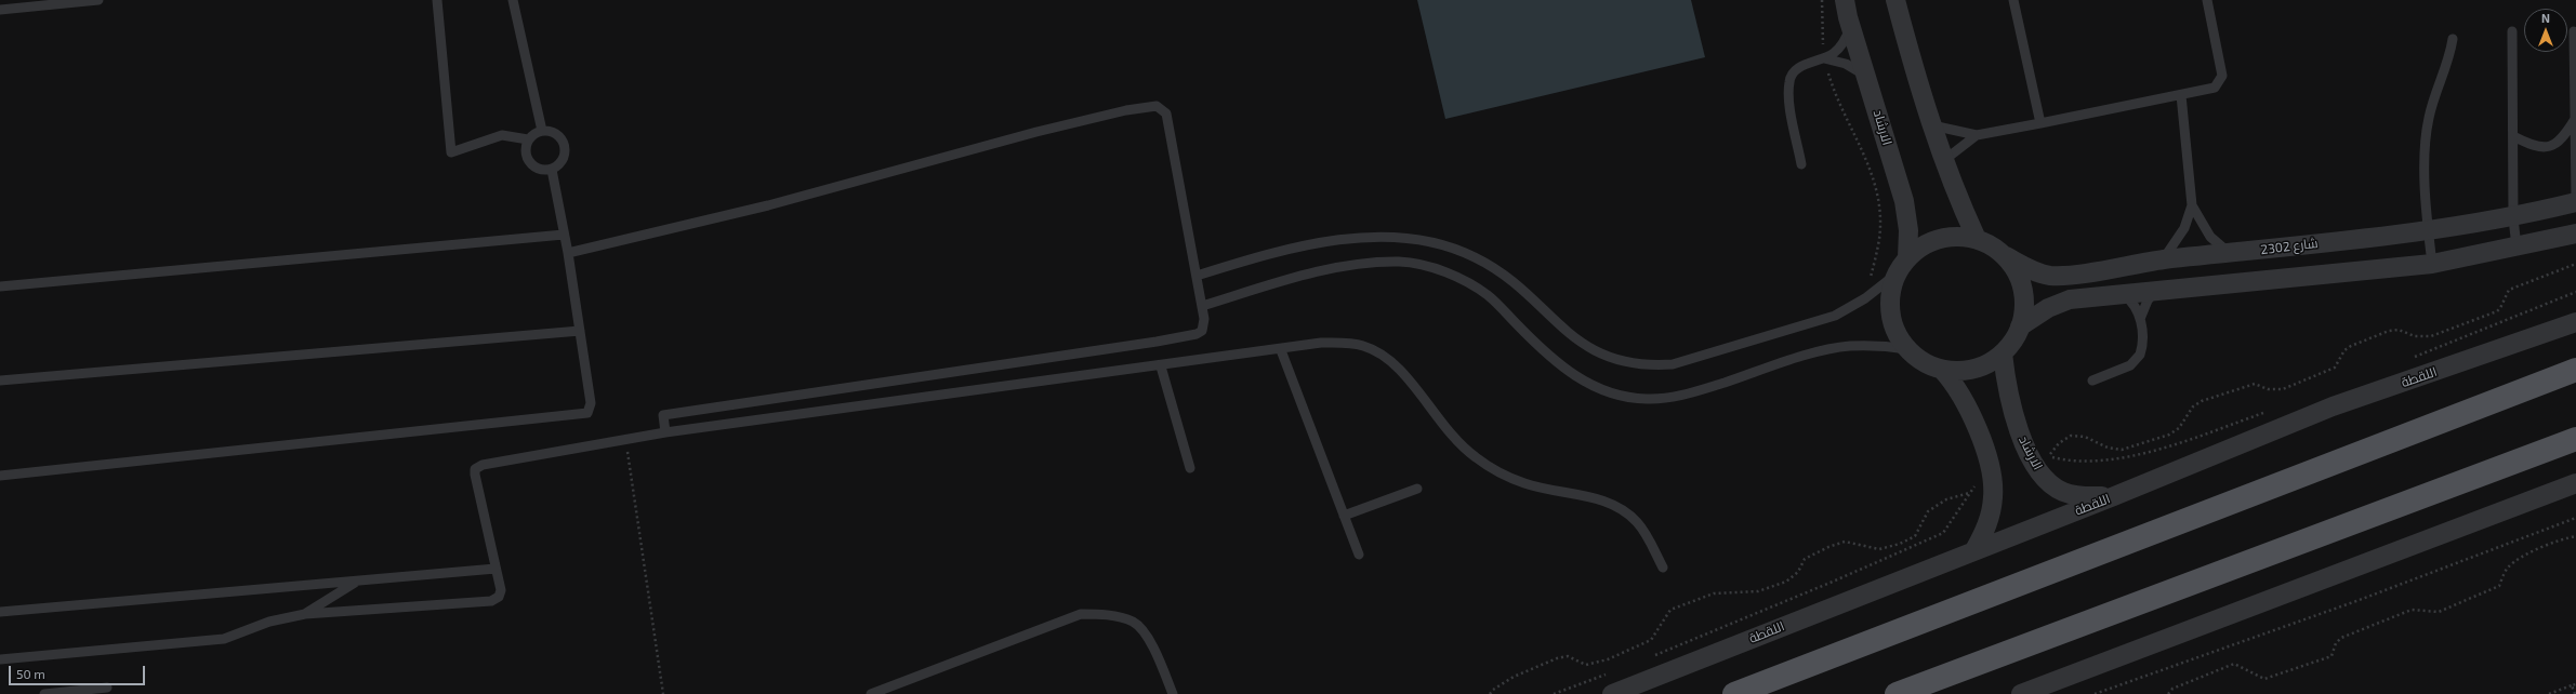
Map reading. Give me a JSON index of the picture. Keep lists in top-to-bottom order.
{
  "streets": {
    "street": ["الارشاد", "شارع 2302", "اللقطة"]
  },
  "crossings": [
    ["الارشاد", "شارع 2302"],
    ["الارشاد", "اللقطة"]
  ],
  "scale_bar": "50 m",
  "north": "top"
}
